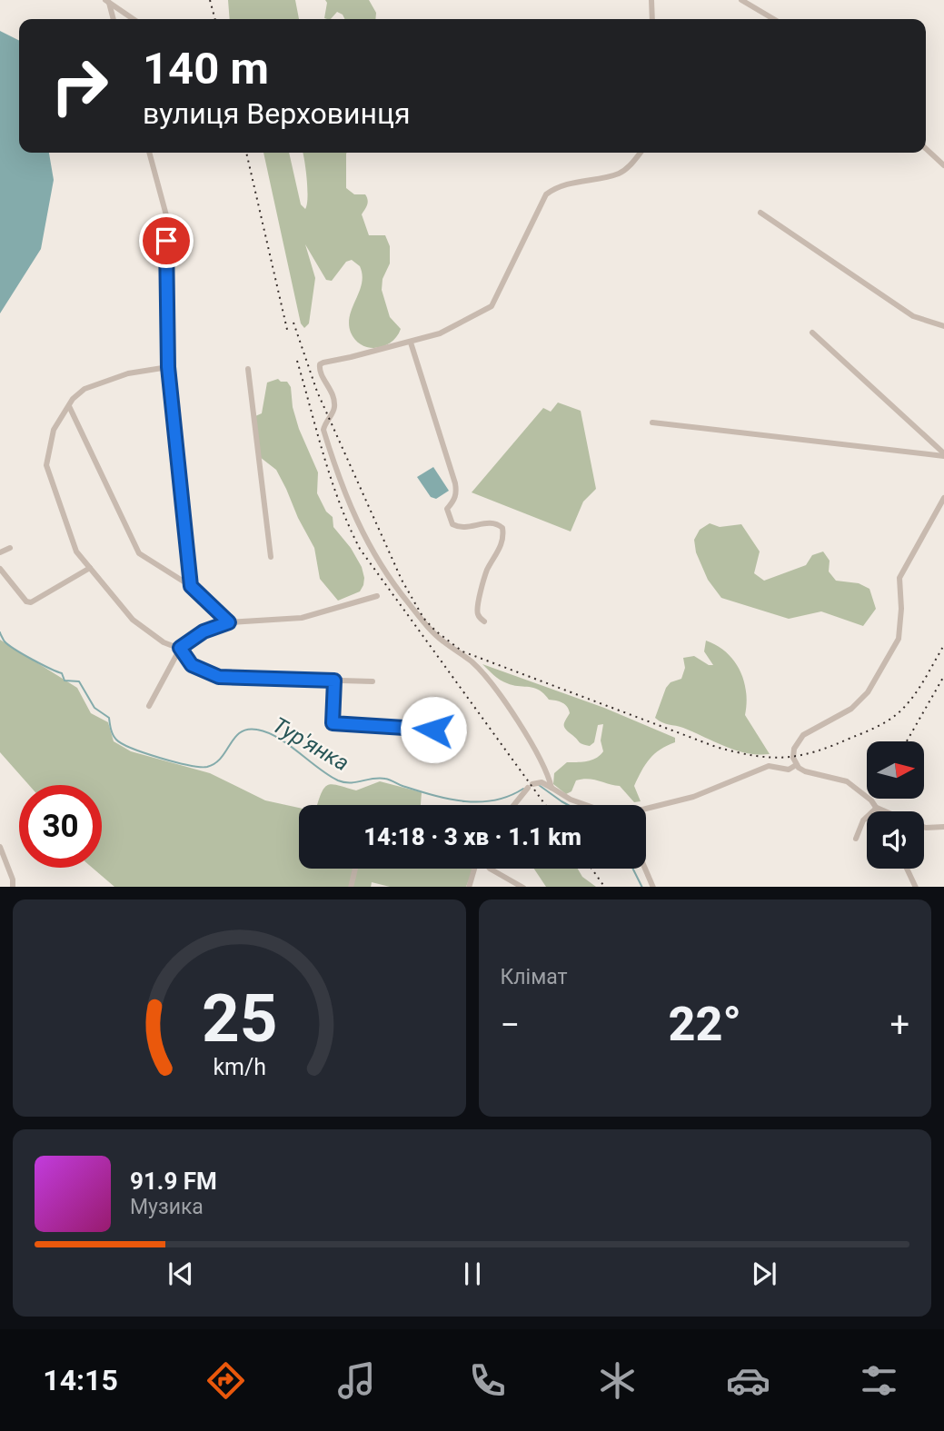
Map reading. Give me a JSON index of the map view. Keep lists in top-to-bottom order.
{
  "water": ["Тур'янка"],
  "north": "right",
  "page": {
    "turn": ["140 m", "вулиця Верховинця"],
    "limit": "30",
    "trip": "14:18 · 3 хв · 1.1 km",
    "tile": "Клімат",
    "heat": ["−", "22°", "+"],
    "song": ["91.9 FM", "Музика"],
    "tabs": "14:15",
    "gauge": ["25", "km/h"]
  }
}
